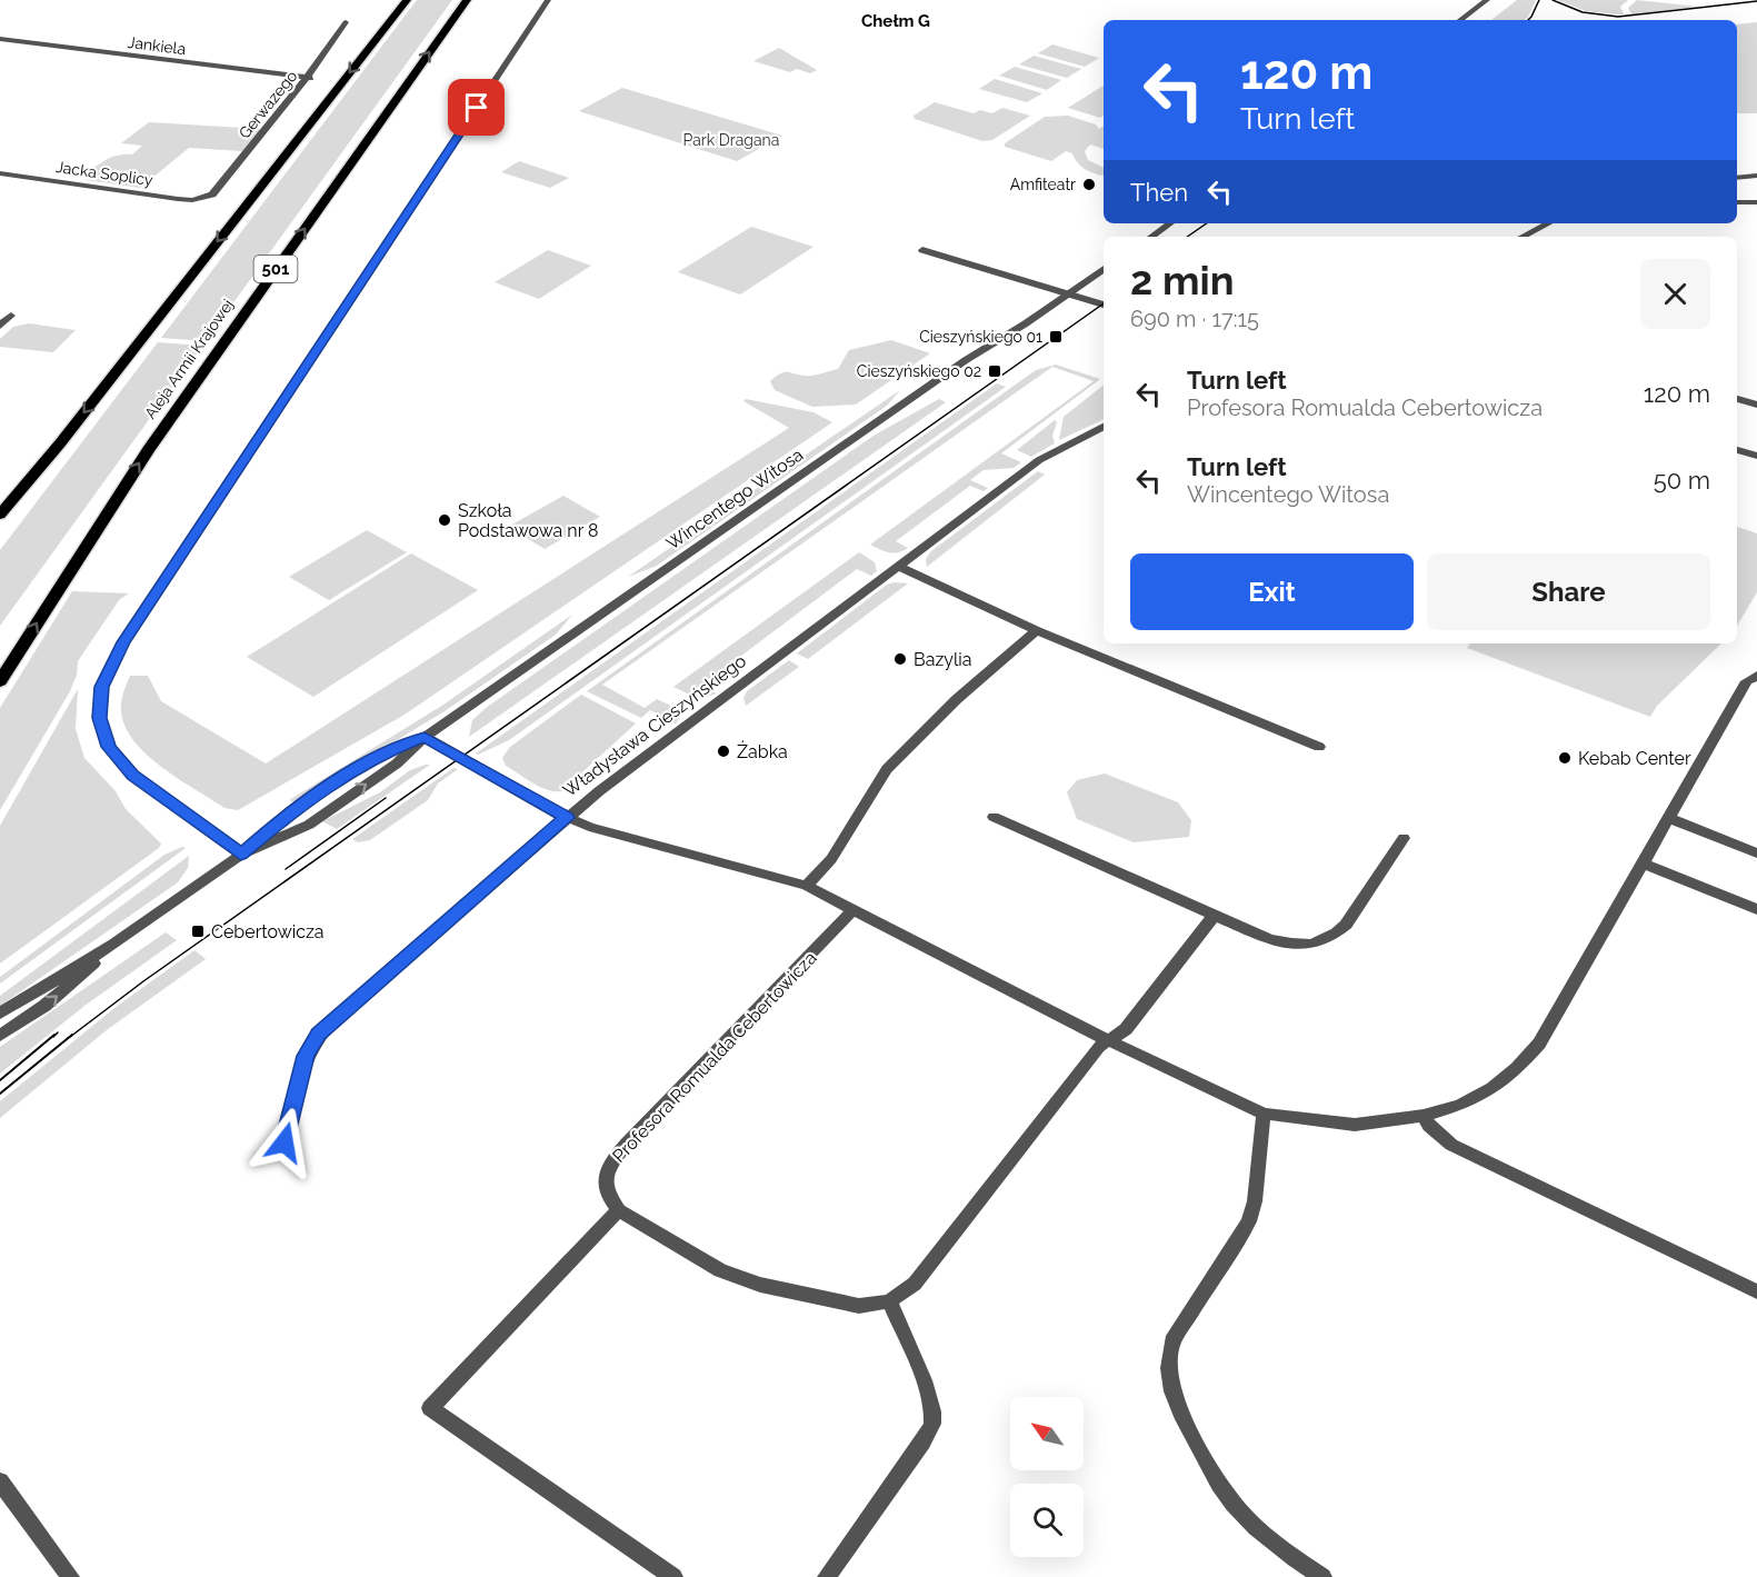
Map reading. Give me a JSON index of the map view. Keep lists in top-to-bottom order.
{
  "streets": {
    "main road": ["501", "Aleja Armii Krajowej"],
    "street": [
      "Jankiela",
      "Gerwazego",
      "Jacka Soplicy",
      "Wincentego Witosa",
      "Władysława Cieszyńskiego",
      "Profesora Romualda Cebertowicza"
    ]
  },
  "crossings": [
    ["Jankiela", "Gerwazego"],
    ["Gerwazego", "Jacka Soplicy"]
  ],
  "districts": ["Chełm G"],
  "parks": ["Park Dragana"],
  "places": {
    "other": [
      "Amfiteatr",
      "Szkoła Podstawowa nr 8",
      "Bazylia",
      "Żabka",
      "Kebab Center"
    ],
    "transit": ["Cieszyńskiego 01", "Cieszyńskiego 02", "Cebertowicza"]
  },
  "north": "top left",
  "page": {
    "turn": ["120 m", "Turn left"],
    "then": "Then",
    "heading": ["2 min", "690 m · 17:15"],
    "list": [
      {
        "name": "Turn left",
        "note": "Profesora Romualda Cebertowicza",
        "value": "120 m"
      },
      {
        "name": "Turn left",
        "note": "Wincentego Witosa",
        "value": "50 m"
      }
    ],
    "buttons": ["Exit", "Share"]
  }
}
